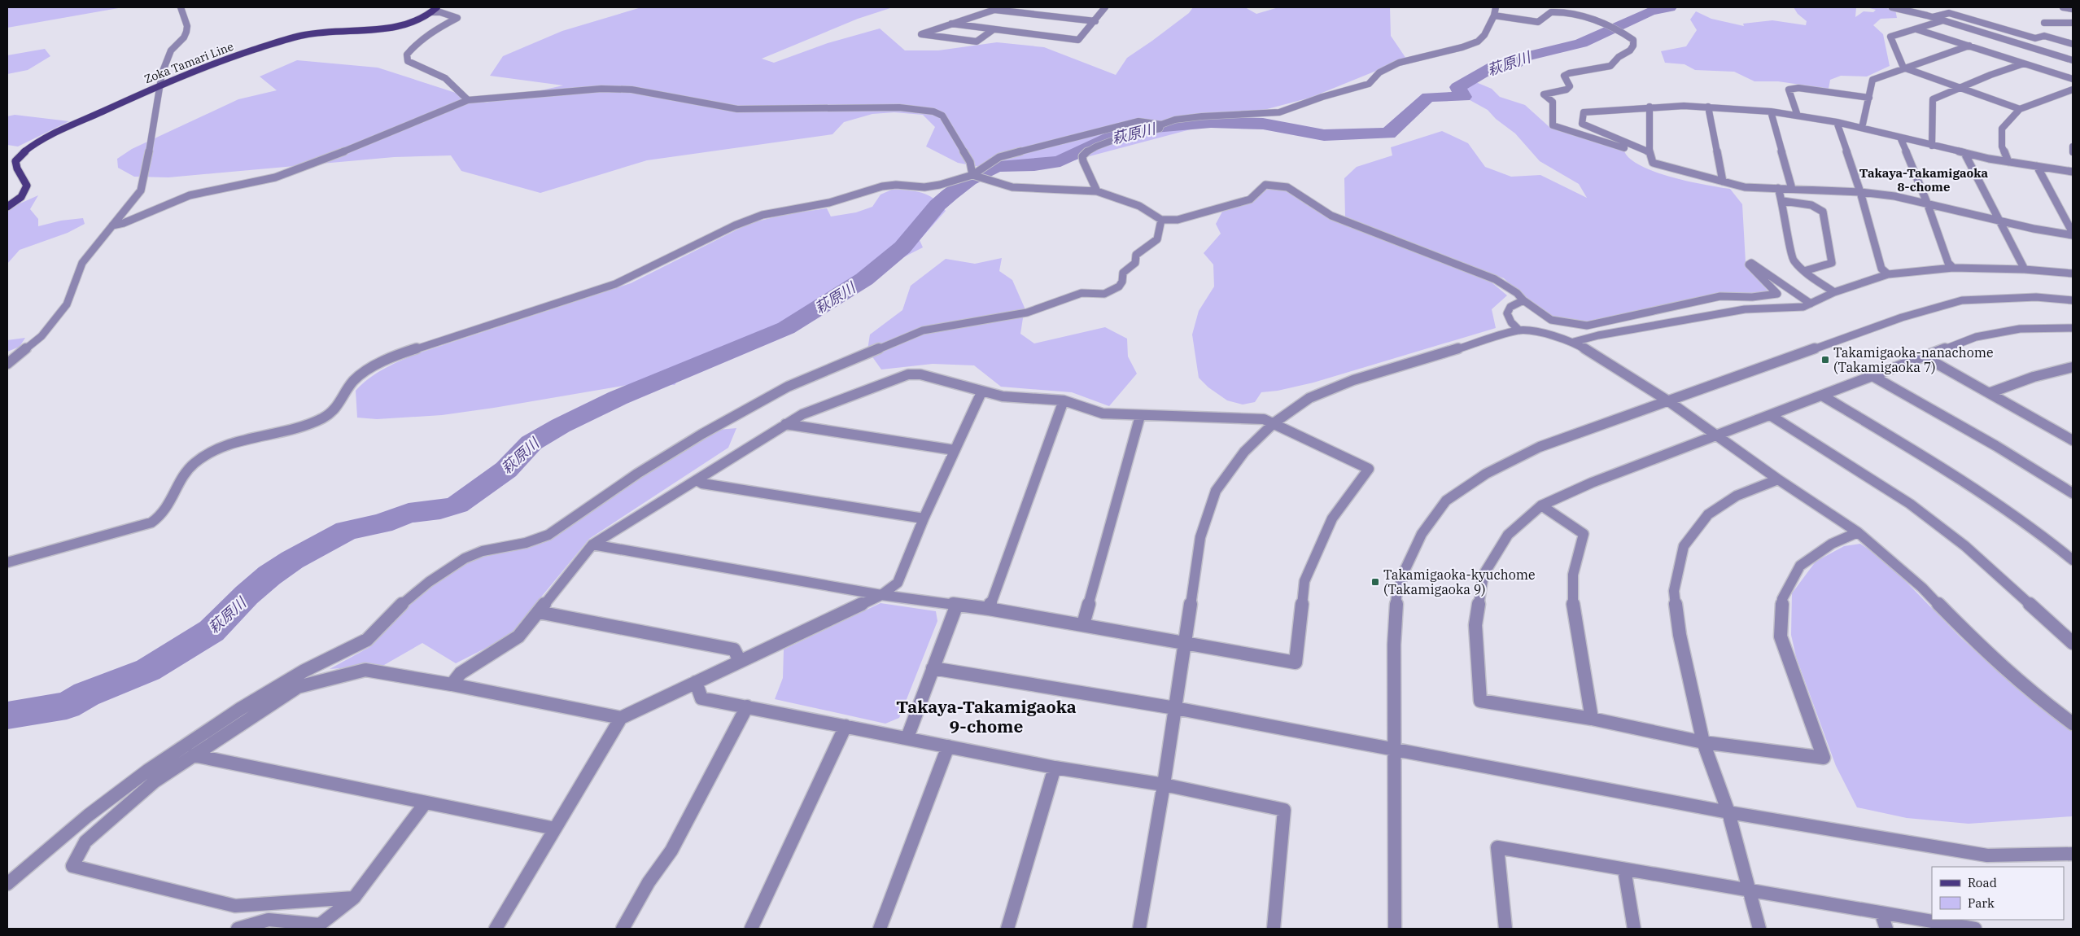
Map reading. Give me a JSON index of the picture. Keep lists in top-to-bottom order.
{
  "streets": {
    "main road": ["Zoka Tamari Line"]
  },
  "districts": ["Takaya-Takamigaoka 8-chome", "Takaya-Takamigaoka 9-chome"],
  "water": ["萩原川"],
  "places": {
    "transit": ["Takamigaoka-nanachome (Takamigaoka 7)", "Takamigaoka-kyuchome (Takamigaoka 9)"]
  },
  "legend": ["Road", "Park"]
}
